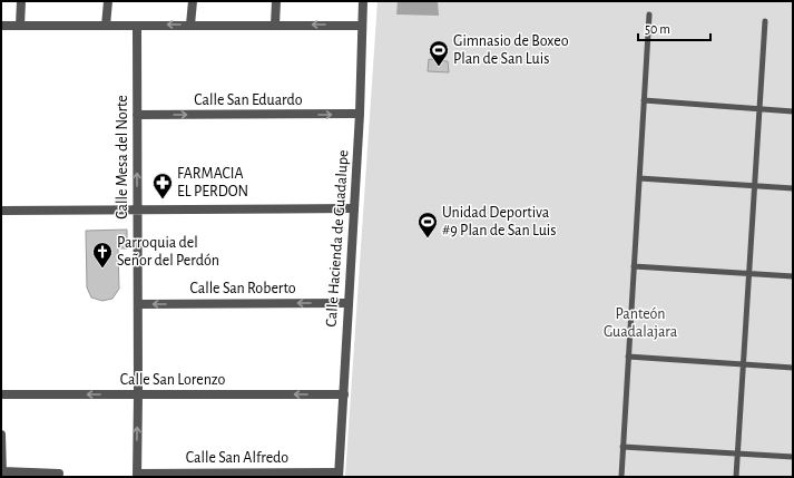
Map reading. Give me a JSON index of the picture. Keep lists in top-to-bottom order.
{
  "streets": {
    "street": [
      "Calle San Eduardo",
      "Calle Mesa del Norte",
      "Calle Hacienda de Guadalupe",
      "Calle San Roberto",
      "Calle San Lorenzo",
      "Calle San Alfredo"
    ]
  },
  "crossings": [
    ["Calle San Eduardo", "Calle Mesa del Norte"],
    ["Calle San Eduardo", "Calle Hacienda de Guadalupe"],
    ["Calle Mesa del Norte", "Calle San Roberto"],
    ["Calle Mesa del Norte", "Calle San Lorenzo"],
    ["Calle Mesa del Norte", "Calle San Alfredo"],
    ["Calle Hacienda de Guadalupe", "Calle San Roberto"],
    ["Calle Hacienda de Guadalupe", "Calle San Lorenzo"],
    ["Calle Hacienda de Guadalupe", "Calle San Alfredo"]
  ],
  "one_way": [
    "Calle San Eduardo",
    "Calle Mesa del Norte",
    "Calle San Roberto",
    "Calle San Lorenzo"
  ],
  "parks": ["Panteón Guadalajara"],
  "places": {
    "sports": ["Gimnasio de Boxeo Plan de San Luis", "Unidad Deportiva #9 Plan de San Luis"],
    "pharmacy": ["FARMACIA EL PERDON"],
    "church": ["Parroquia del Señor del Perdón"]
  },
  "scale_bar": "50 m"
}
